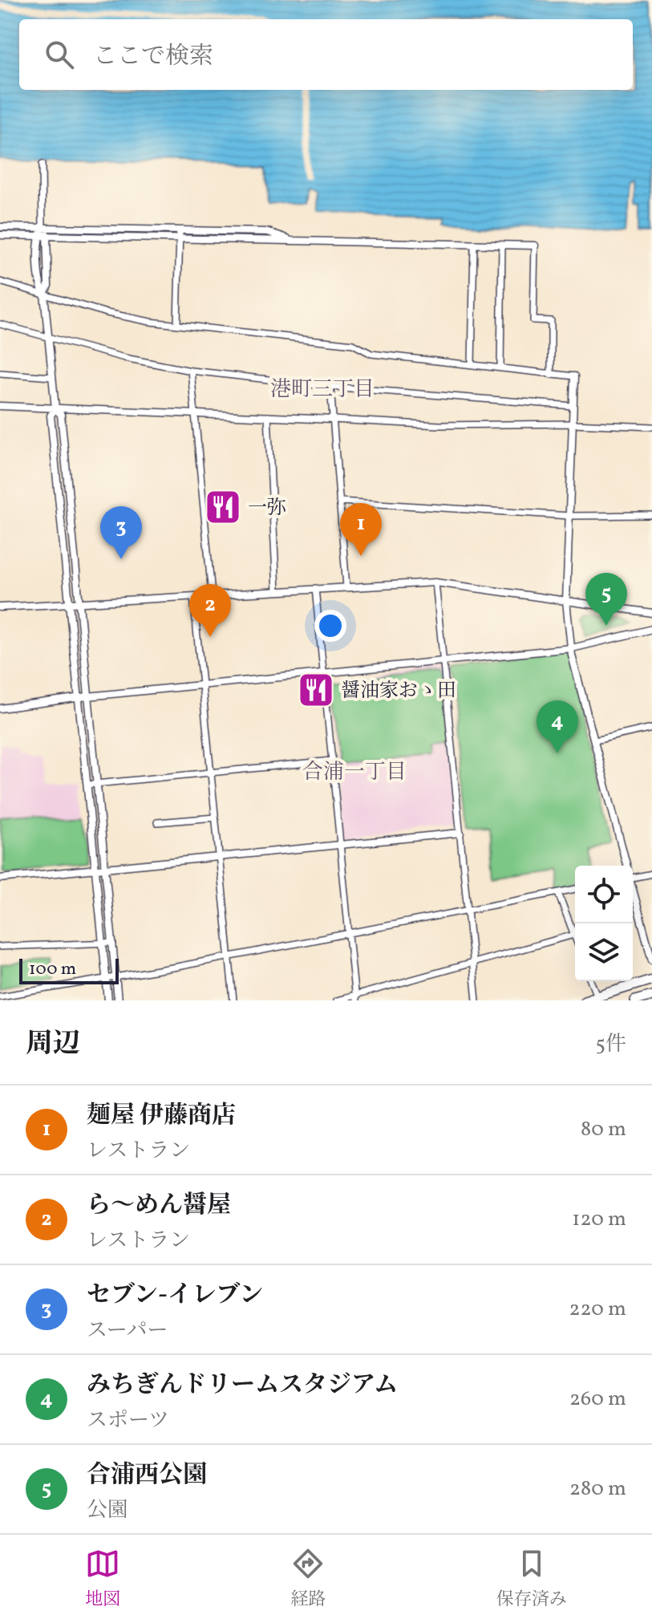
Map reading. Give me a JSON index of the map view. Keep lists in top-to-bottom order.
{
  "districts": ["港町三丁目", "合浦一丁目"],
  "places": {
    "restaurant": ["一弥", "醤油家おゝ田"]
  },
  "scale_bar": "100 m",
  "page": {
    "search": "ここで検索",
    "pins": [
      "1",
      "3",
      "5",
      "2",
      "4"
    ],
    "scale": "100 m",
    "heading": ["周辺", "5件"],
    "list": [
      {
        "mark": "1",
        "name": "麺屋 伊藤商店",
        "note": "レストラン",
        "value": "80 m"
      },
      {
        "mark": "2",
        "name": "ら～めん醤屋",
        "note": "レストラン",
        "value": "120 m"
      },
      {
        "mark": "3",
        "name": "セブン-イレブン",
        "note": "スーパー",
        "value": "220 m"
      },
      {
        "mark": "4",
        "name": "みちぎんドリームスタジアム",
        "note": "スポーツ",
        "value": "260 m"
      },
      {
        "mark": "5",
        "name": "合浦西公園",
        "note": "公園",
        "value": "280 m"
      }
    ],
    "nav": ["地図", "経路", "保存済み"]
  }
}
